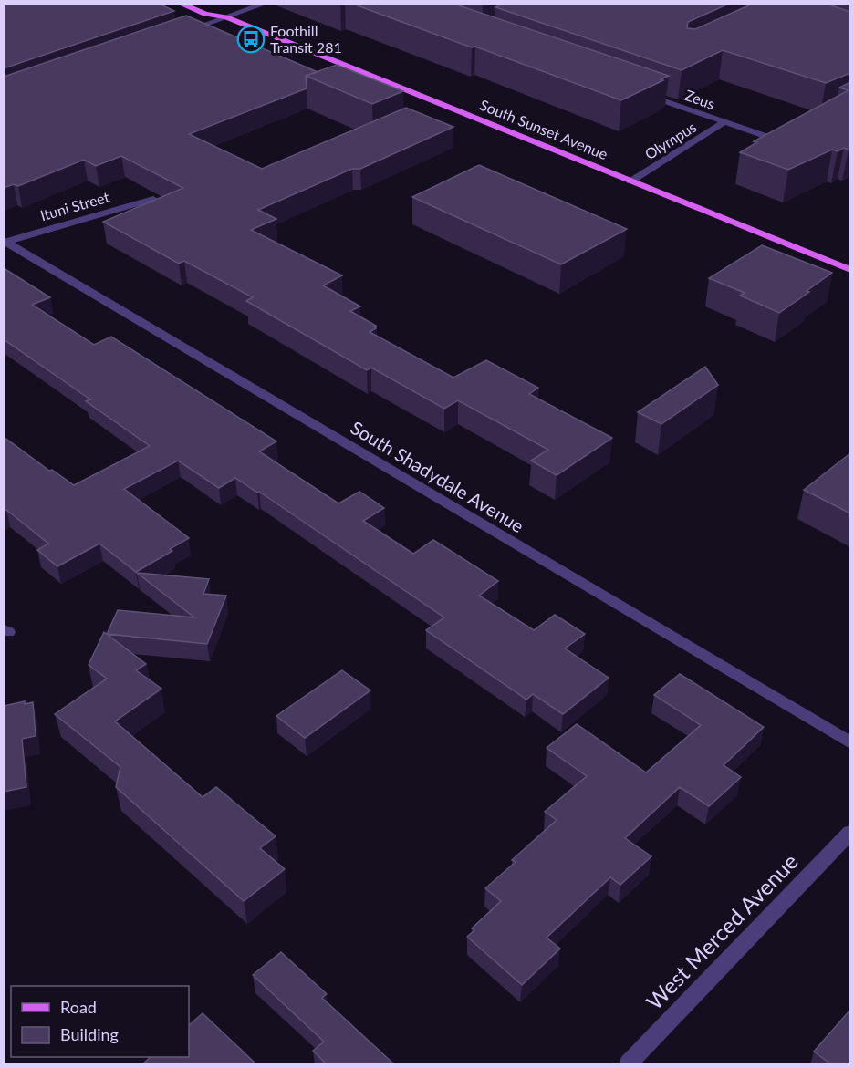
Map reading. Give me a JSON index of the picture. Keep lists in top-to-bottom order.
{
  "streets": {
    "main road": ["South Sunset Avenue"],
    "street": [
      "Zeus",
      "Olympus",
      "Ituni Street",
      "South Shadydale Avenue",
      "West Merced Avenue"
    ]
  },
  "crossings": [
    ["Zeus", "Olympus"],
    ["South Sunset Avenue", "Olympus"],
    ["Ituni Street", "South Shadydale Avenue"]
  ],
  "places": {
    "bus stop": ["Foothill Transit 281"]
  },
  "legend": ["Road", "Building"]
}
